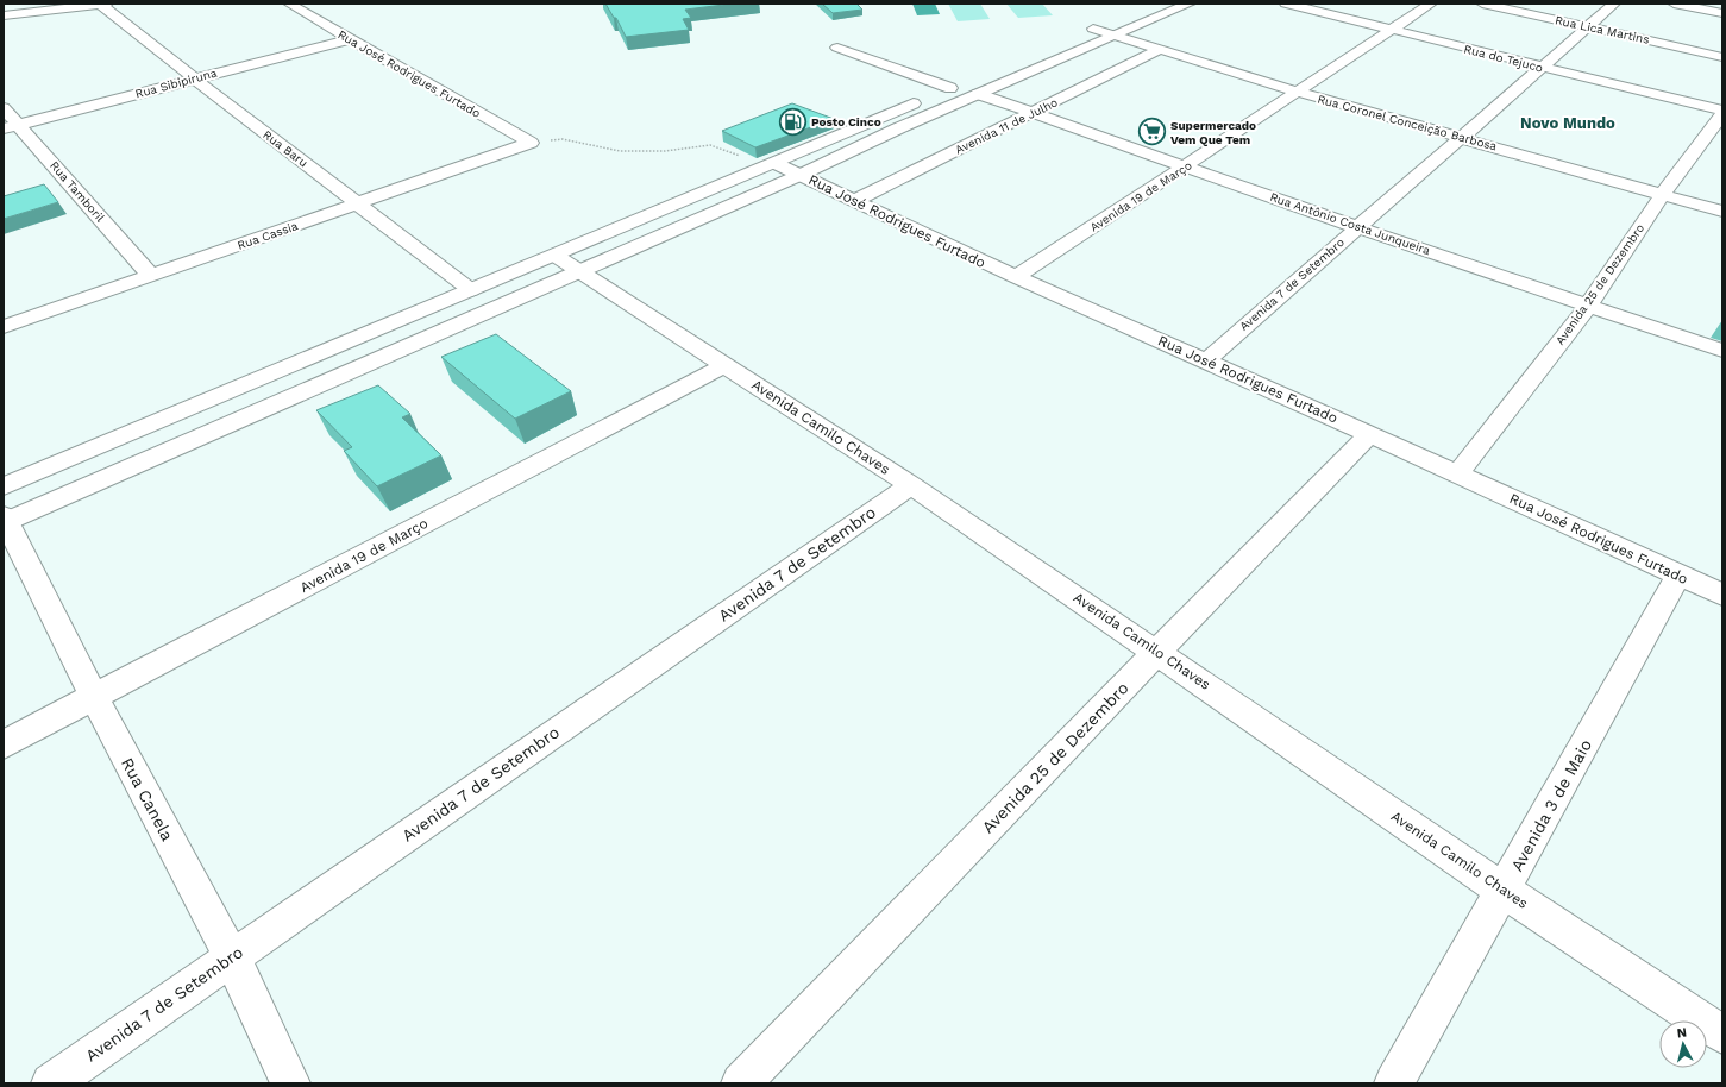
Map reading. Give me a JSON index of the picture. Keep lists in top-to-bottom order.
{
  "streets": {
    "street": [
      "Rua Lica Martins",
      "Rua do Tejuco",
      "Rua José Rodrigues Furtado",
      "Rua Sibipiruna",
      "Rua Coronel Conceição Barbosa",
      "Avenida 11 de Julho",
      "Rua Baru",
      "Rua Tamboril",
      "Avenida 19 de Março",
      "Rua Antônio Costa Junqueira",
      "Rua Cassia",
      "Avenida 7 de Setembro",
      "Avenida 25 de Dezembro",
      "Avenida Camilo Chaves",
      "Rua Canela",
      "Avenida 3 de Maio"
    ]
  },
  "crossings": [
    ["Rua Lica Martins", "Avenida 7 de Setembro"],
    ["Rua do Tejuco", "Avenida 19 de Março"],
    ["Rua do Tejuco", "Avenida 7 de Setembro"],
    ["Rua do Tejuco", "Avenida 25 de Dezembro"],
    ["Rua José Rodrigues Furtado", "Rua Sibipiruna"],
    ["Rua José Rodrigues Furtado", "Avenida 11 de Julho"],
    ["Rua José Rodrigues Furtado", "Avenida 19 de Março"],
    ["Rua José Rodrigues Furtado", "Rua Cassia"],
    ["Rua José Rodrigues Furtado", "Avenida 7 de Setembro"],
    ["Rua José Rodrigues Furtado", "Avenida 25 de Dezembro"],
    ["Rua José Rodrigues Furtado", "Avenida 3 de Maio"],
    ["Rua Sibipiruna", "Rua Baru"],
    ["Rua Sibipiruna", "Rua Tamboril"],
    ["Rua Coronel Conceição Barbosa", "Avenida 11 de Julho"],
    ["Rua Coronel Conceição Barbosa", "Avenida 19 de Março"],
    ["Rua Coronel Conceição Barbosa", "Avenida 7 de Setembro"],
    ["Rua Coronel Conceição Barbosa", "Avenida 25 de Dezembro"],
    ["Avenida 11 de Julho", "Rua Antônio Costa Junqueira"],
    ["Rua Baru", "Rua Cassia"],
    ["Rua Tamboril", "Rua Cassia"],
    ["Avenida 19 de Março", "Rua Antônio Costa Junqueira"],
    ["Avenida 19 de Março", "Avenida Camilo Chaves"],
    ["Avenida 19 de Março", "Rua Canela"],
    ["Rua Antônio Costa Junqueira", "Avenida 7 de Setembro"],
    ["Rua Antônio Costa Junqueira", "Avenida 25 de Dezembro"],
    ["Avenida 7 de Setembro", "Avenida Camilo Chaves"],
    ["Avenida 7 de Setembro", "Rua Canela"],
    ["Avenida 25 de Dezembro", "Avenida Camilo Chaves"],
    ["Avenida Camilo Chaves", "Avenida 3 de Maio"]
  ],
  "districts": ["Novo Mundo"],
  "places": {
    "fuel station": ["Posto Cinco"],
    "supermarket": ["Supermercado Vem Que Tem"]
  },
  "north": "top"
}
